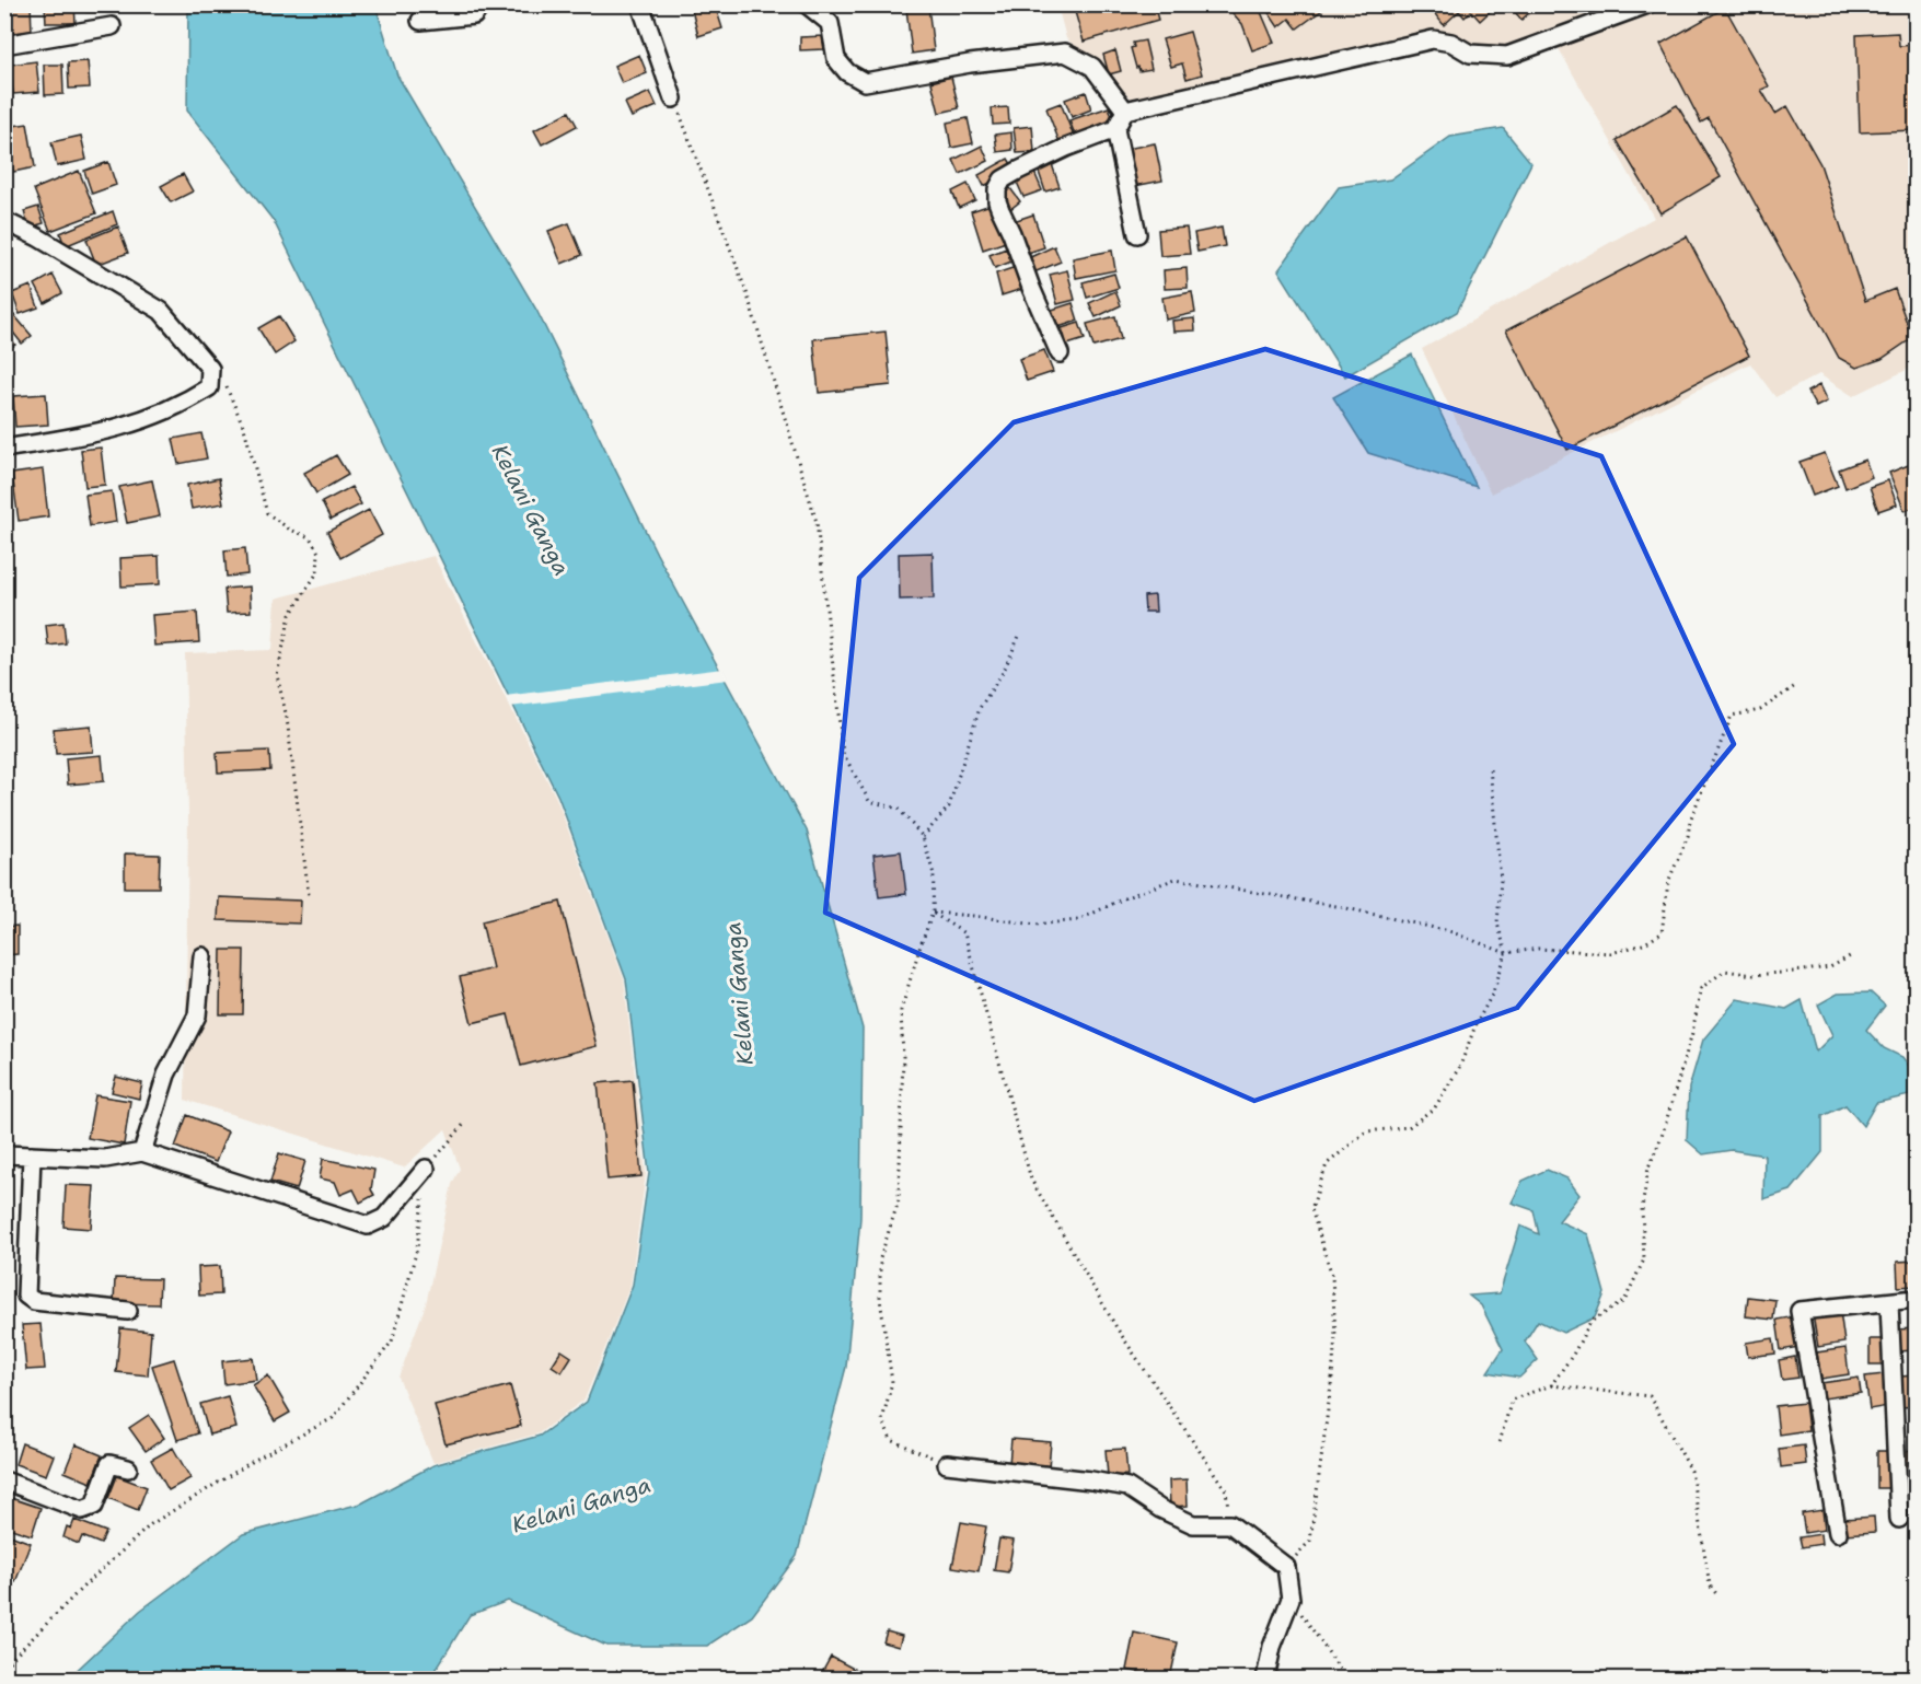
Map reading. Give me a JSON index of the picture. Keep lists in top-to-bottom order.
{
  "water": ["Kelani Ganga"]
}
